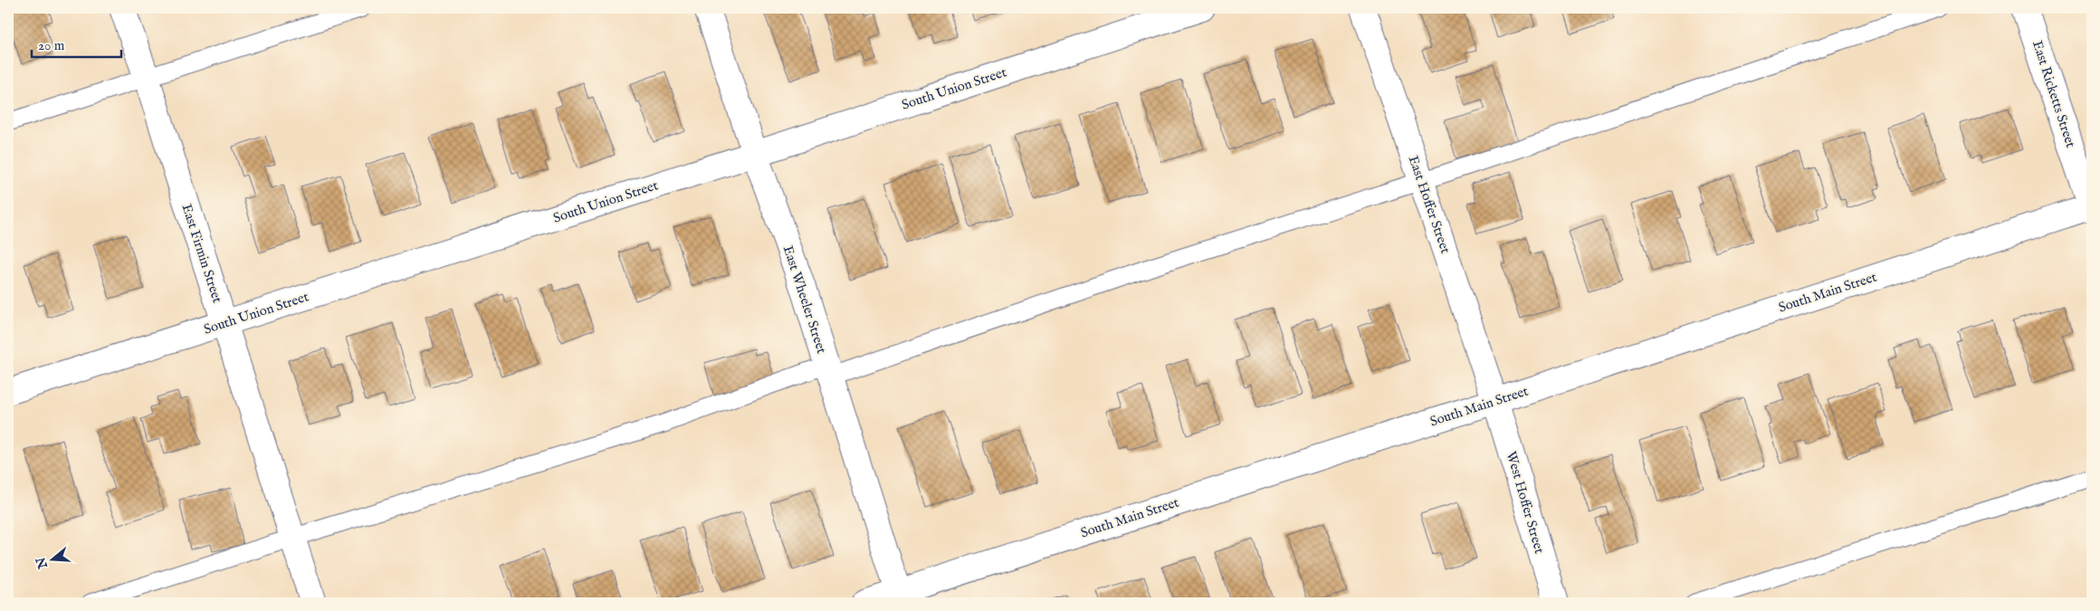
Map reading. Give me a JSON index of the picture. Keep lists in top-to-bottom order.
{
  "streets": {
    "street": [
      "South Union Street",
      "East Ricketts Street",
      "East Hoffer Street",
      "East Firmin Street",
      "South Main Street",
      "East Wheeler Street",
      "West Hoffer Street"
    ]
  },
  "crossings": [
    ["South Union Street", "East Firmin Street"],
    ["South Union Street", "East Wheeler Street"],
    ["East Ricketts Street", "South Main Street"],
    ["East Hoffer Street", "South Main Street"],
    ["East Hoffer Street", "West Hoffer Street"],
    ["South Main Street", "East Wheeler Street"],
    ["South Main Street", "West Hoffer Street"]
  ],
  "scale_bar": "20 m",
  "north": "left"
}
